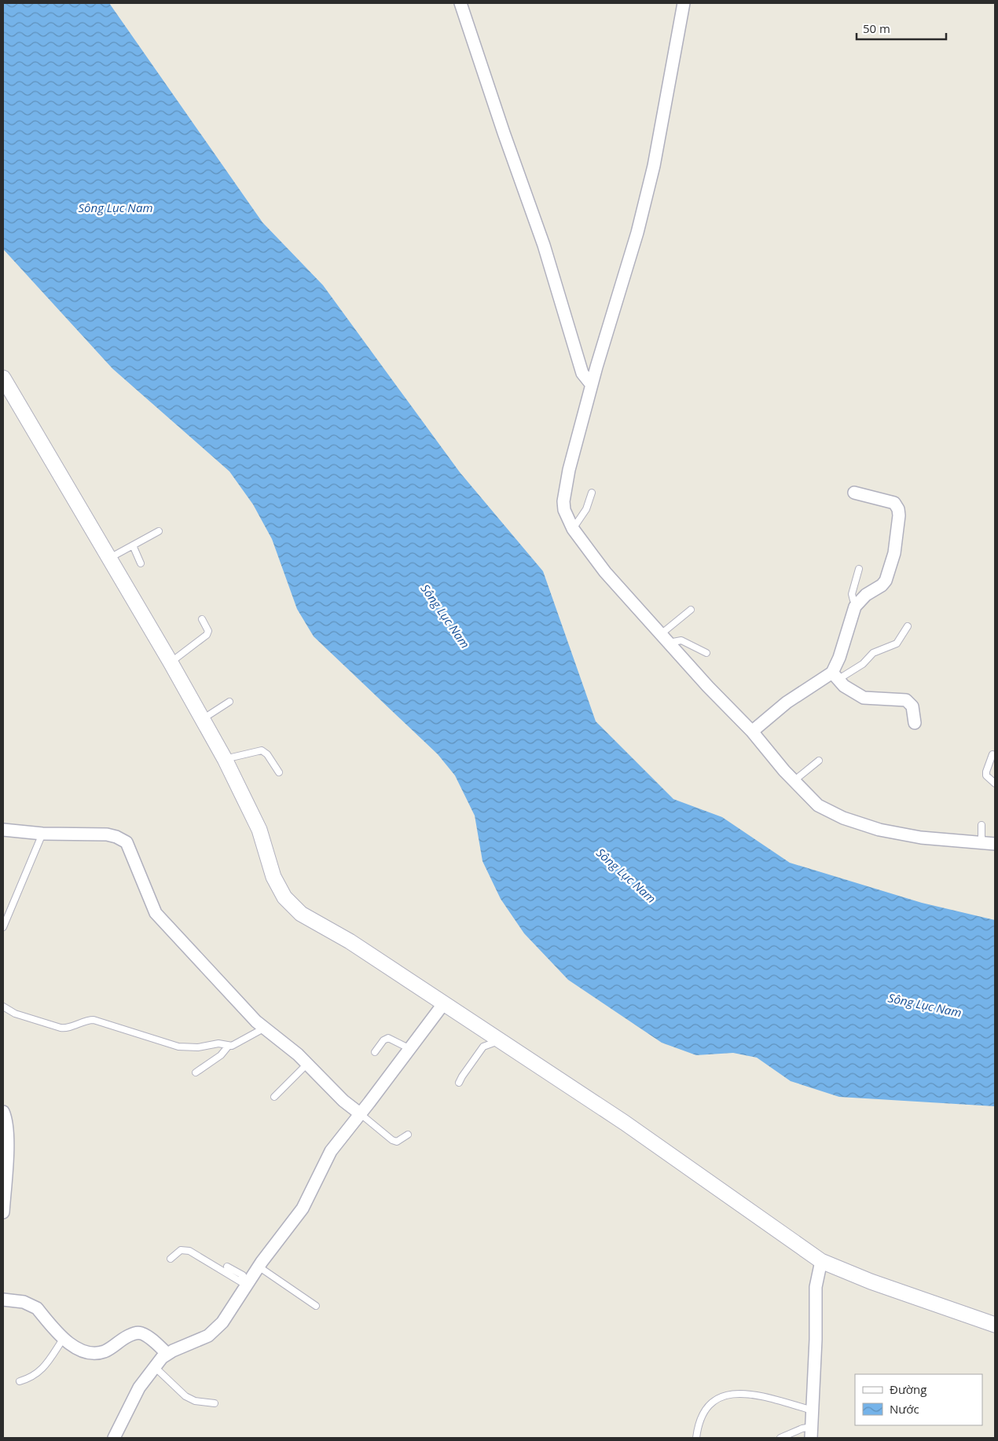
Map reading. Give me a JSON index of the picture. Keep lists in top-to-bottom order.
{
  "water": ["Sông Lục Nam"],
  "legend": ["Đường", "Nước"],
  "scale_bar": "50 m"
}
